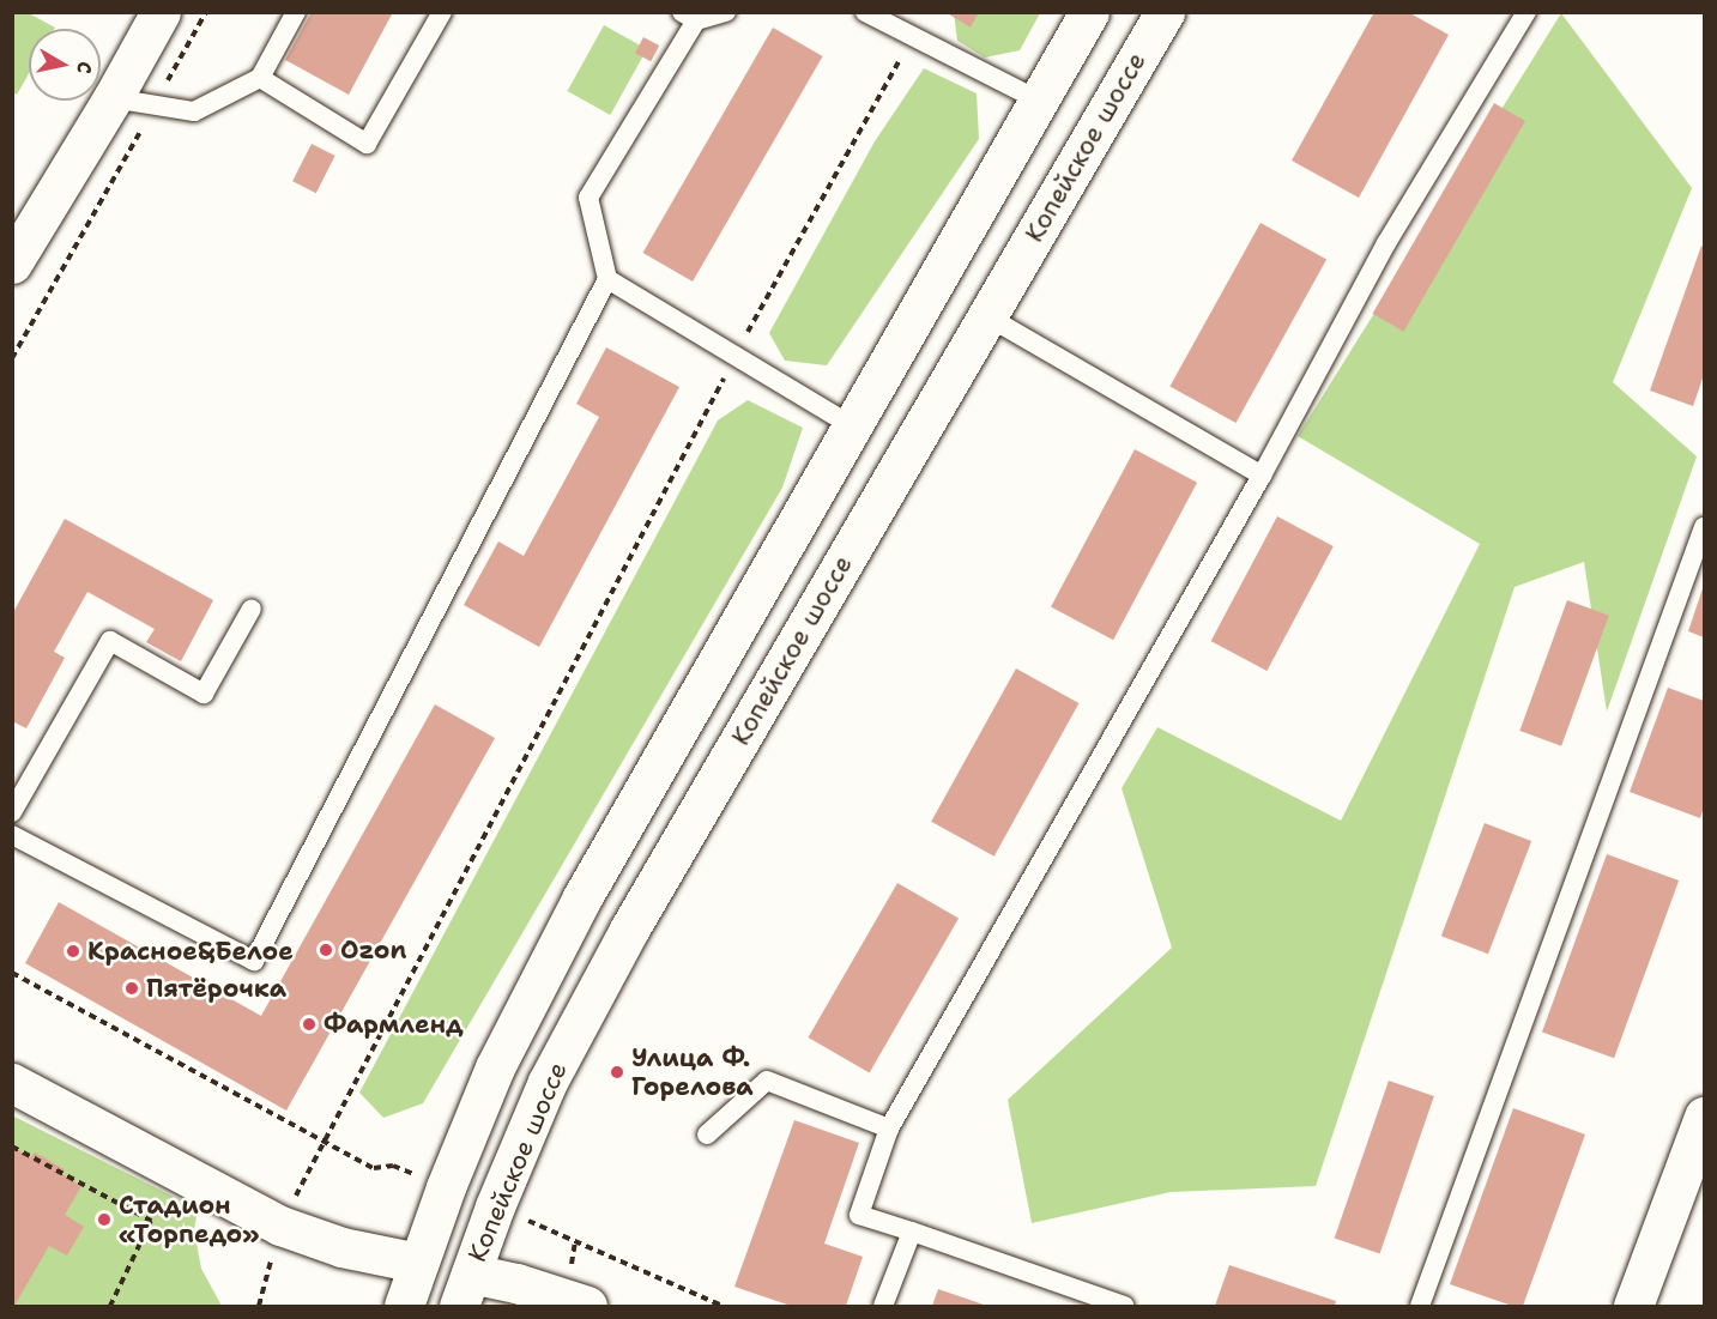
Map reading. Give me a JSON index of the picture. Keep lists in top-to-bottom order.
{
  "streets": {
    "main road": ["Копейское шоссе"]
  },
  "places": [
    "Ozon",
    "Красное&Белое",
    "Пятёрочка",
    "Фармленд",
    "Улица Ф. Горелова",
    "Стадион «Торпедо»"
  ],
  "north": "right"
}
